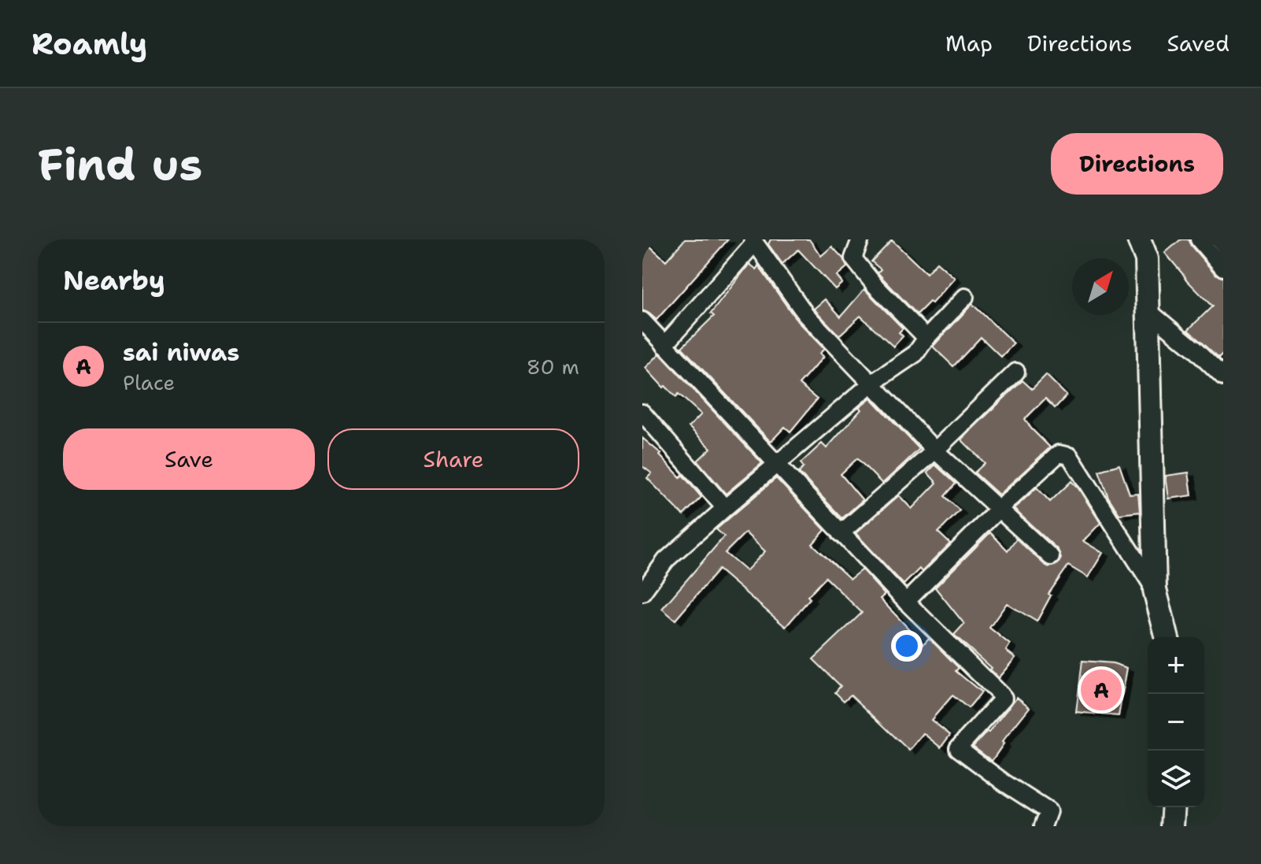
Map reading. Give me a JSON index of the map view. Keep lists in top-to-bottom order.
{
  "north": "top right",
  "page": {
    "header": "Roamly",
    "nav": ["Map", "Directions", "Saved"],
    "buttons": [
      "Directions",
      ["Save", "Share"]
    ],
    "title": "Find us",
    "heading": "Nearby",
    "list": [
      {
        "mark": "A",
        "name": "sai niwas",
        "note": "Place",
        "value": "80 m"
      }
    ],
    "map_buttons": ["+", "−"],
    "pins": "A"
  }
}
